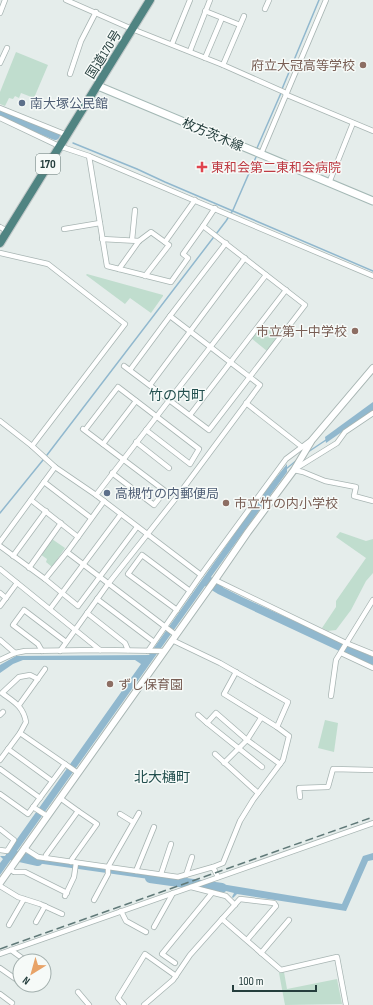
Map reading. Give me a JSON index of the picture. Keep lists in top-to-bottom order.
{
  "streets": {
    "highway": ["国道170号", "170"],
    "main road": ["枚方茨木線"]
  },
  "crossings": [
    ["国道170号", "枚方茨木線"]
  ],
  "districts": ["竹の内町", "北大樋町"],
  "places": {
    "other": [
      "府立大冠高等学校",
      "南大塚公民館",
      "市立第十中学校",
      "高槻竹の内郵便局",
      "市立竹の内小学校",
      "ずし保育園"
    ],
    "health": ["東和会第二東和会病院"]
  },
  "scale_bar": "100 m",
  "north": "bottom left"
}
